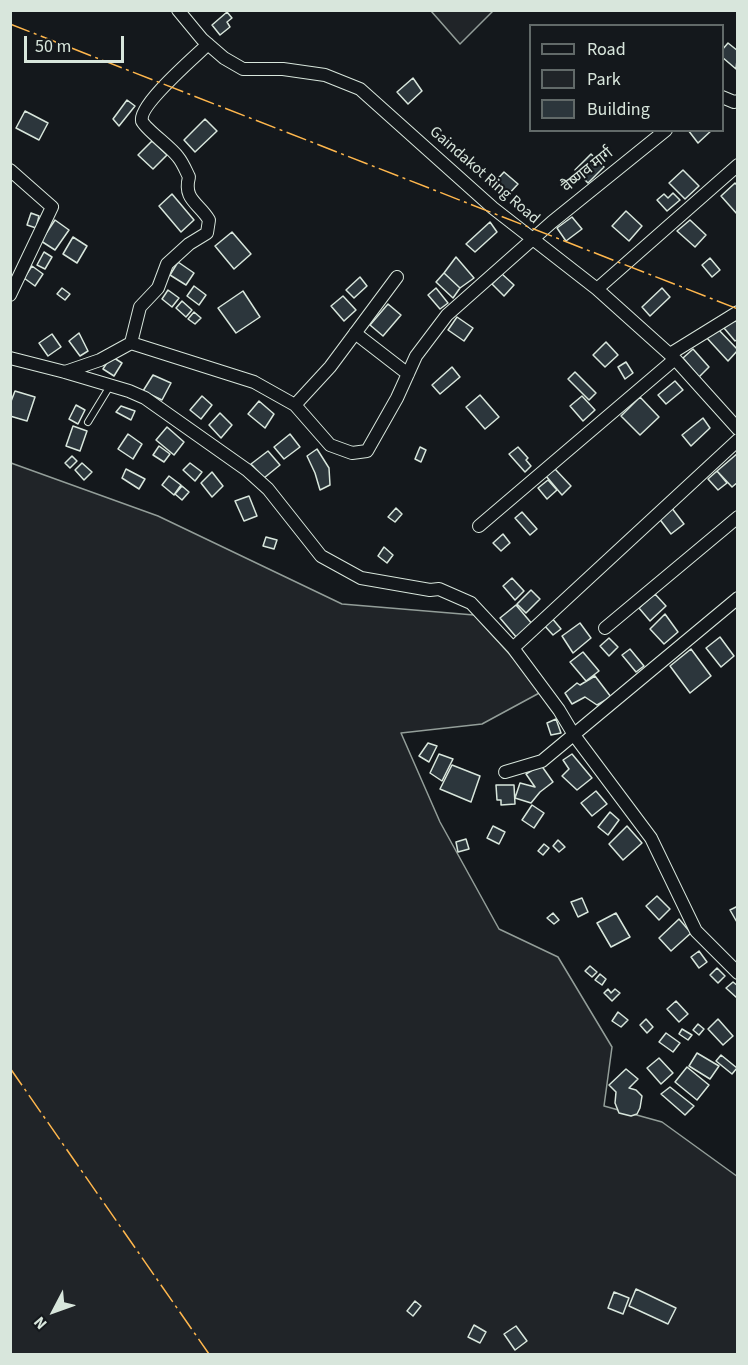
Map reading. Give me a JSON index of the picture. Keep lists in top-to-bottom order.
{
  "streets": {
    "street": ["वैष्णव मार्ग", "Gaindakot Ring Road"]
  },
  "crossings": [
    ["वैष्णव मार्ग", "Gaindakot Ring Road"]
  ],
  "legend": ["Road", "Park", "Building"],
  "scale_bar": "50 m",
  "north": "bottom left"
}
